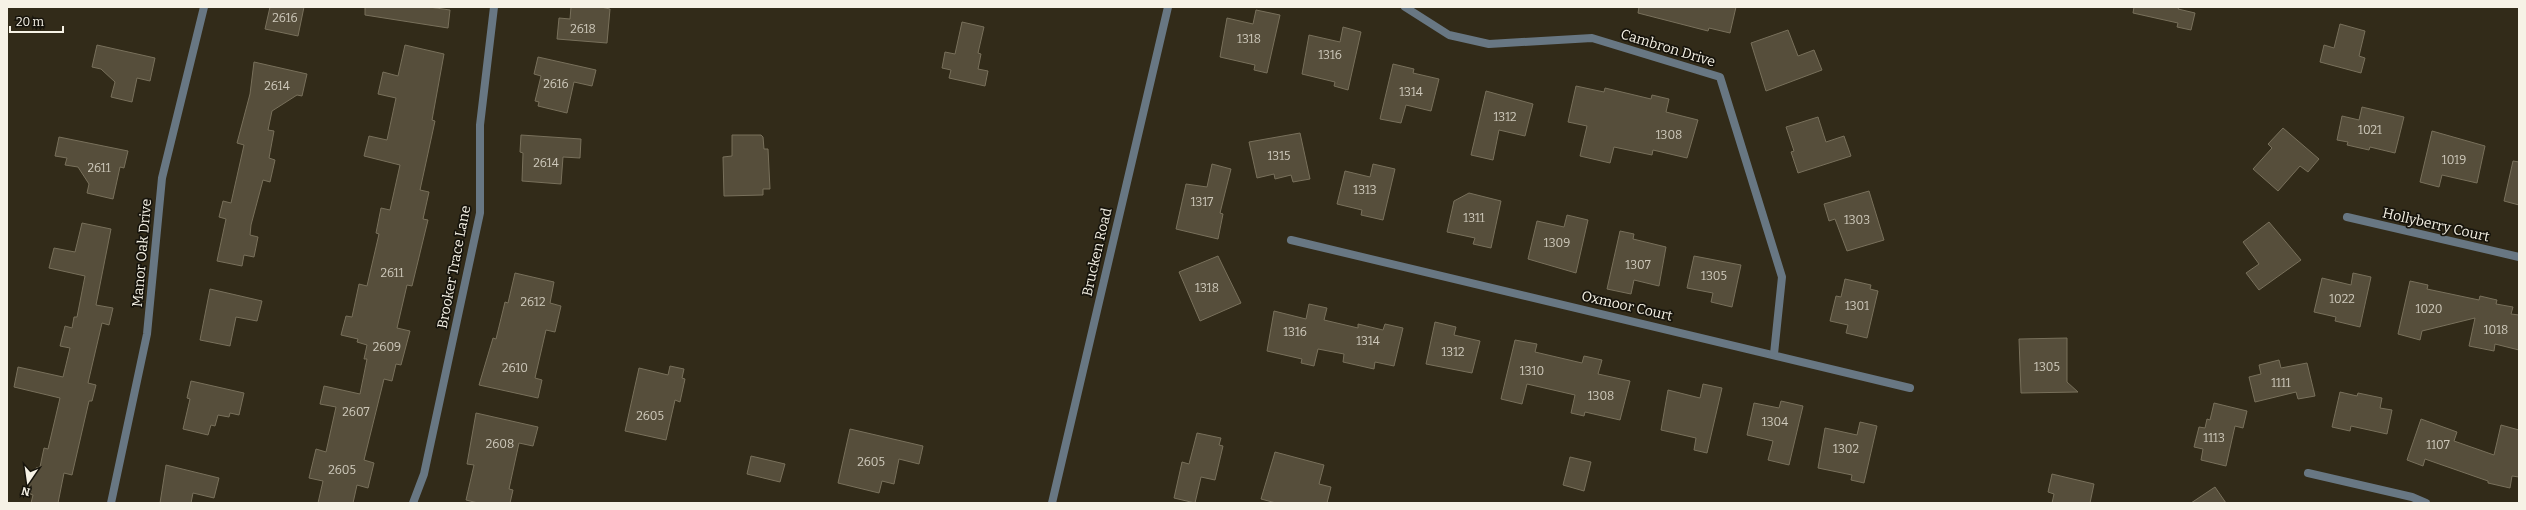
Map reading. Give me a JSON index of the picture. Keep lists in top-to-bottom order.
{
  "streets": {
    "street": [
      "Cambron Drive",
      "Hollyberry Court",
      "Brucken Road",
      "Manor Oak Drive",
      "Brooker Trace Lane",
      "Oxmoor Court"
    ]
  },
  "crossings": [
    ["Cambron Drive", "Oxmoor Court"]
  ],
  "house_numbers": [
    "2616",
    "2618",
    "1318",
    "1316",
    "2616",
    "2614",
    "1314",
    "1312",
    "1021",
    "1308",
    "1315",
    "1019",
    "2614",
    "2611",
    "1313",
    "1317",
    "1311",
    "1303",
    "1309",
    "1307",
    "2611",
    "1305",
    "1318",
    "1022",
    "2612",
    "1301",
    "1020",
    "1018",
    "1316",
    "1314",
    "2609",
    "1312",
    "1305",
    "2610",
    "1310",
    "1111",
    "1308",
    "2607",
    "2605",
    "1304",
    "1113",
    "2608",
    "1107",
    "1302",
    "2605",
    "2605"
  ],
  "scale_bar": "20 m",
  "north": "bottom"
}
